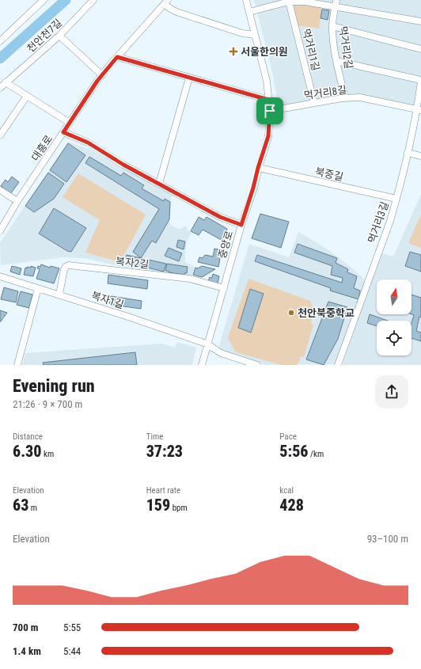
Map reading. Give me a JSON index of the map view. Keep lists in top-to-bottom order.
{
  "streets": {
    "street": [
      "천안천7길",
      "먹거리2길",
      "먹거리1길",
      "먹거리8길",
      "대흥로",
      "북중길",
      "먹거리3길",
      "중앙로",
      "복자2길",
      "복자1길"
    ]
  },
  "crossings": [
    ["먹거리2길", "먹거리8길"],
    ["먹거리1길", "먹거리8길"],
    ["먹거리8길", "먹거리3길"],
    ["먹거리8길", "중앙로"],
    ["대흥로", "중앙로"],
    ["북중길", "먹거리3길"],
    ["북중길", "중앙로"],
    ["중앙로", "복자2길"],
    ["중앙로", "복자1길"],
    ["복자2길", "복자1길"]
  ],
  "places": {
    "health": ["서울한의원"],
    "other": ["천안북중학교"]
  },
  "north": "top",
  "page": {
    "heading": ["Evening run", "21:26 · 9 × 700 m"],
    "stats": [
      ["Distance", "6.30 km"],
      ["Time", "37:23"],
      ["Pace", "5:56 /km"],
      ["Elevation", "63 m"],
      ["Heart rate", "159 bpm"],
      ["kcal", "428"]
    ],
    "chart": ["Elevation", "93–100 m"],
    "list": [
      {
        "name": "700 m",
        "note": "5:55"
      },
      {
        "name": "1.4 km",
        "note": "5:44"
      }
    ]
  }
}
